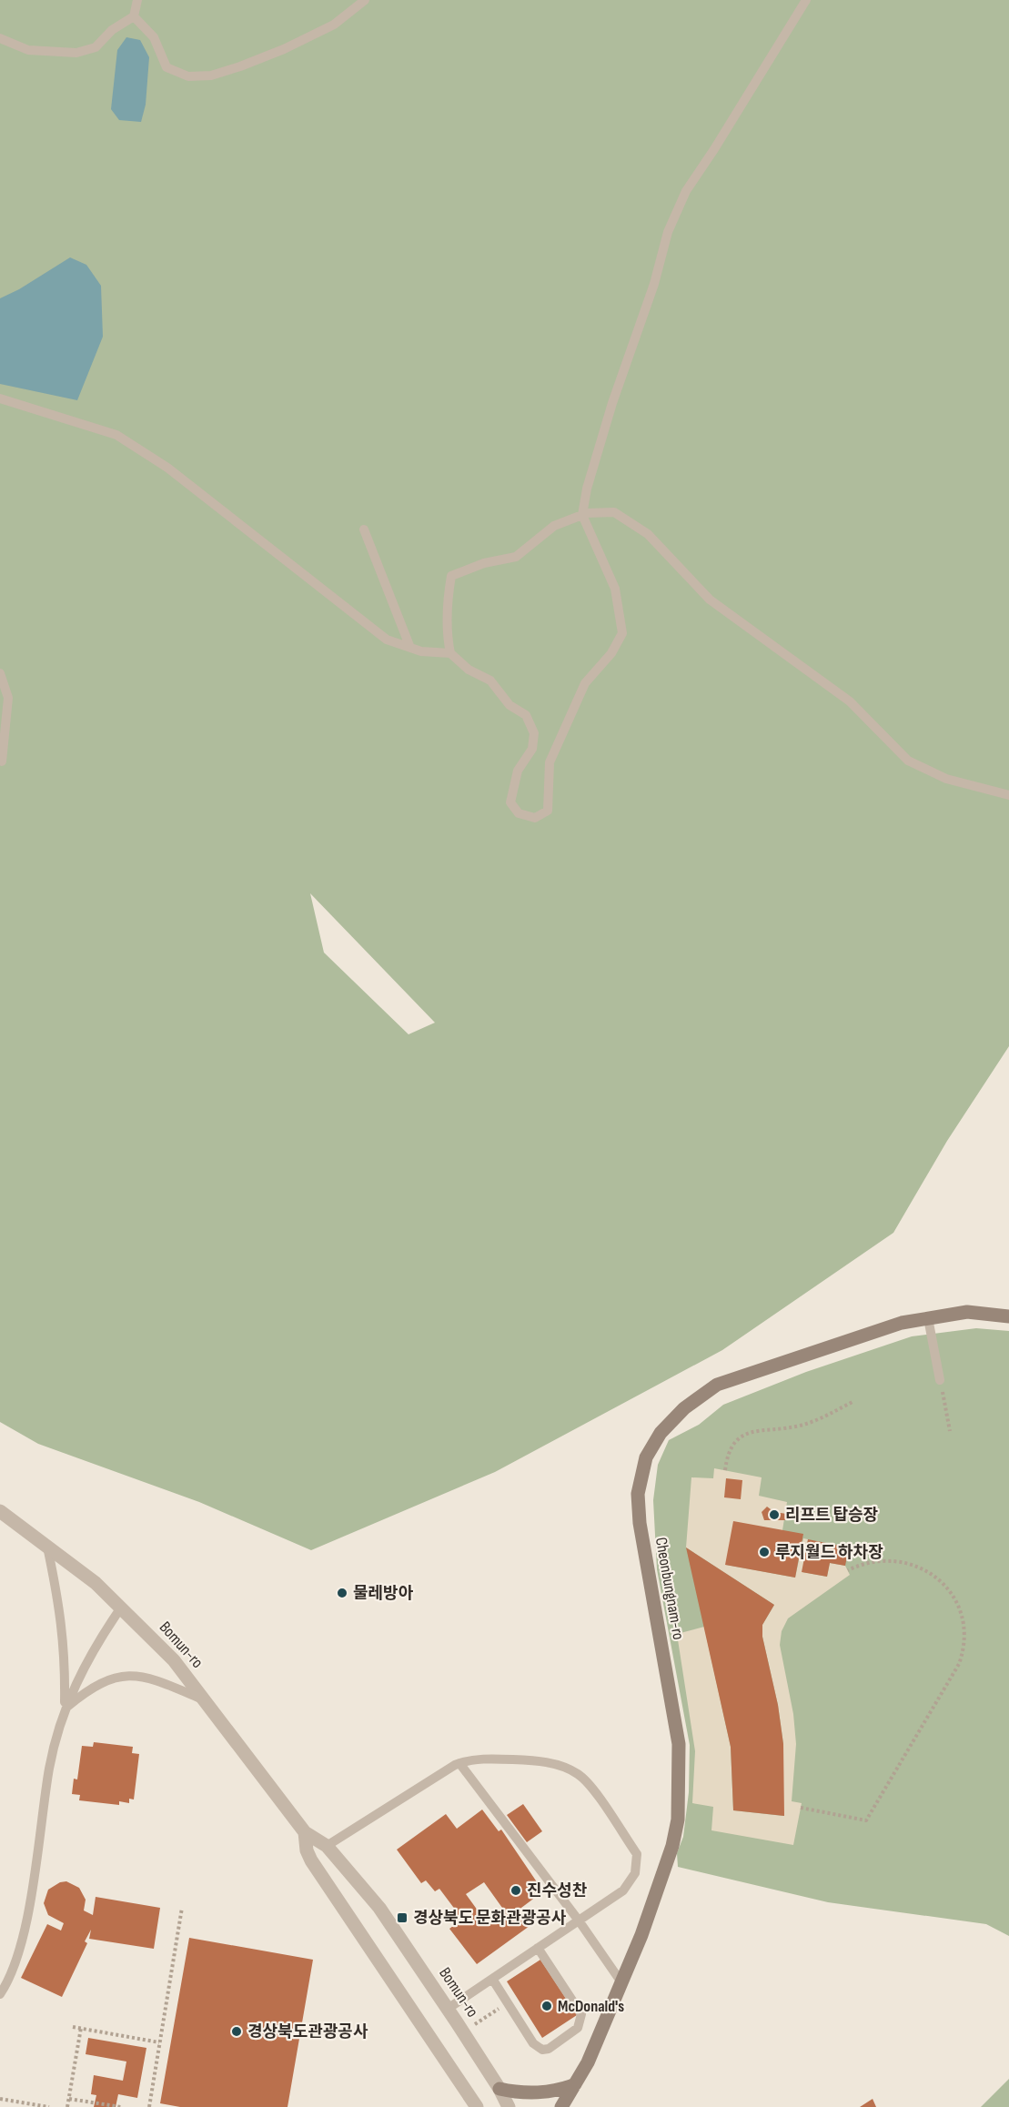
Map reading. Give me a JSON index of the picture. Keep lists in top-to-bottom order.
{
  "streets": {
    "main road": ["Cheonbungnam-ro"],
    "street": ["Bomun-ro"]
  },
  "places": {
    "other": [
      "리프트 탑승장",
      "루지월드 하차장",
      "물레방아",
      "진수성찬",
      "McDonald's",
      "경상북도관광공사"
    ],
    "transit": ["경상북도 문화관광공사"]
  }
}
